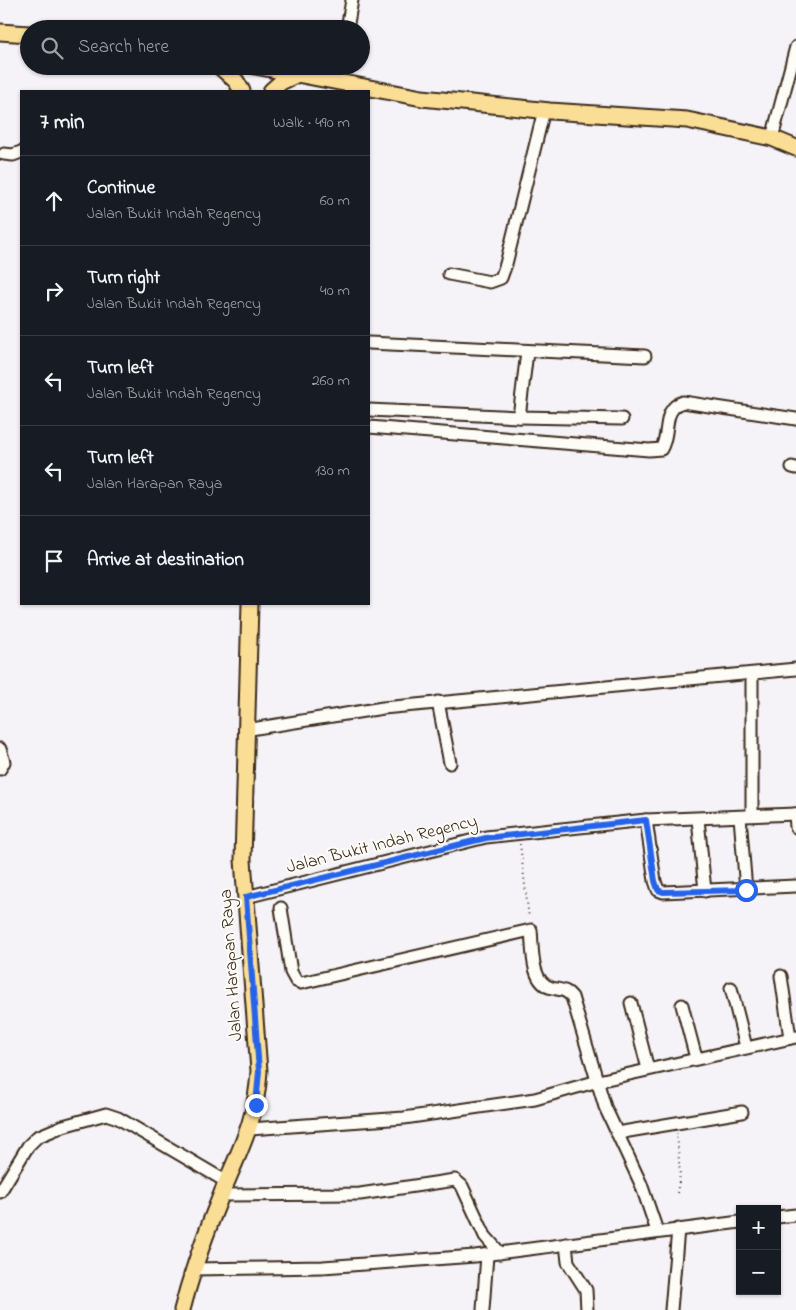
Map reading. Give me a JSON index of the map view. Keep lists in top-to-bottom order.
{
  "streets": {
    "main road": ["Jalan Harapan Raya"],
    "street": ["Jalan Bukit Indah Regency"]
  },
  "crossings": [
    ["Jalan Bukit Indah Regency", "Jalan Harapan Raya"]
  ],
  "page": {
    "search": "Search here",
    "heading": ["7 min", "Walk · 490 m"],
    "list": [
      ["Continue", "Jalan Bukit Indah Regency", "60 m"],
      ["Turn right", "Jalan Bukit Indah Regency", "40 m"],
      ["Turn left", "Jalan Bukit Indah Regency", "260 m"],
      ["Turn left", "Jalan Harapan Raya", "130 m"],
      "Arrive at destination"
    ],
    "map_buttons": ["+", "−"]
  }
}
